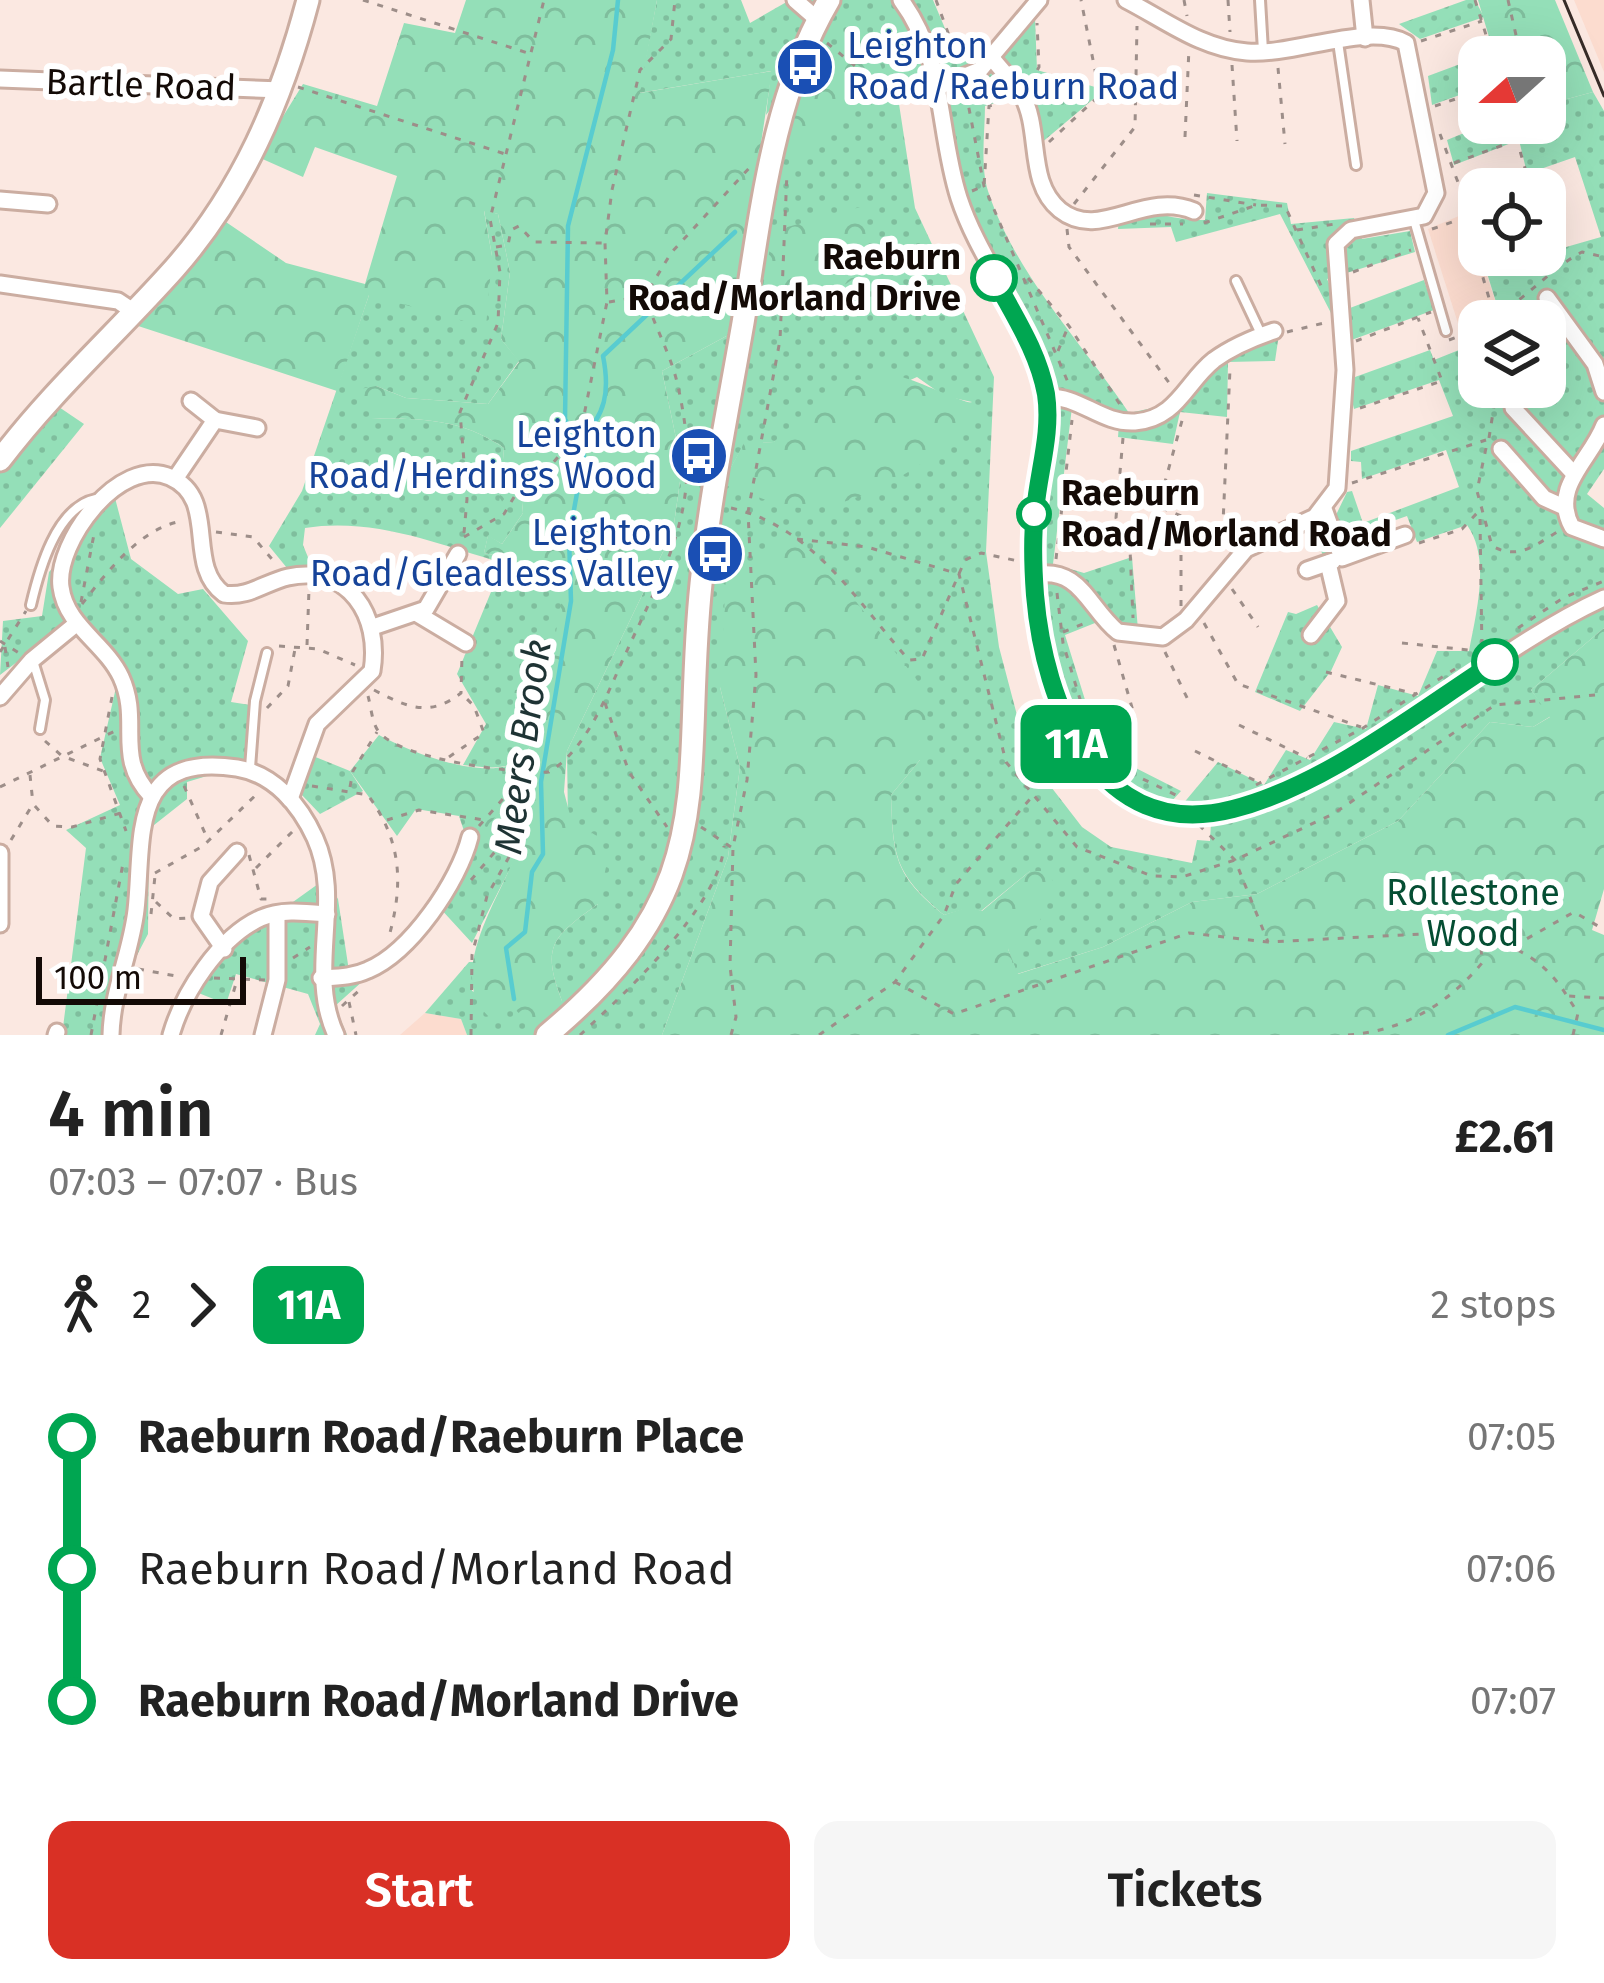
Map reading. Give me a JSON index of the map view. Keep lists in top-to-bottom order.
{
  "streets": {
    "street": ["Bartle Road"]
  },
  "water": ["Meers Brook"],
  "parks": ["Rollestone Wood"],
  "places": {
    "bus stop": ["Leighton Road/Raeburn Road", "Leighton Road/Herdings Wood", "Leighton Road/Gleadless Valley"],
    "other": ["Raeburn Road/Morland Drive", "Raeburn Road/Morland Road"]
  },
  "lines": ["bus line 11A"],
  "scale_bar": "100 m",
  "north": "left",
  "page": {
    "on_map": "11A",
    "scale": "100 m",
    "heading": ["4 min", "07:03 – 07:07 · Bus", "£2.61"],
    "legs": ["2", "11A", "2 stops"],
    "list": [
      {
        "name": "Raeburn Road/Raeburn Place",
        "value": "07:05"
      },
      {
        "name": "Raeburn Road/Morland Road",
        "value": "07:06"
      },
      {
        "name": "Raeburn Road/Morland Drive",
        "value": "07:07"
      }
    ],
    "buttons": ["Start", "Tickets"]
  }
}
